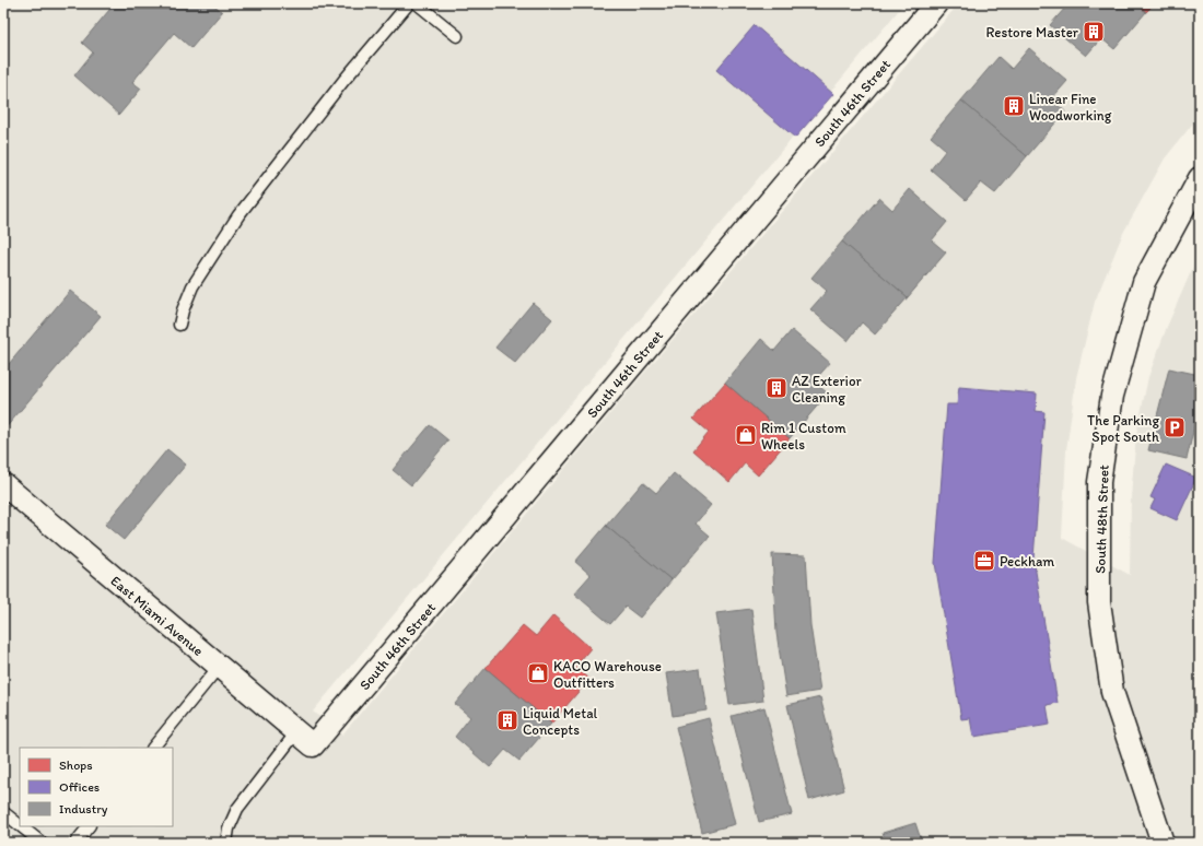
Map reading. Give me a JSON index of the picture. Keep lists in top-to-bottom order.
{
  "streets": {
    "street": ["South 46th Street", "South 48th Street", "East Miami Avenue"]
  },
  "crossings": [
    ["South 46th Street", "East Miami Avenue"]
  ],
  "places": {
    "building": [
      "Restore Master",
      "Linear Fine Woodworking",
      "AZ Exterior Cleaning",
      "Liquid Metal Concepts"
    ],
    "parking": ["The Parking Spot South"],
    "shop": ["Rim 1 Custom Wheels", "KACO Warehouse Outfitters"],
    "office": ["Peckham"]
  },
  "legend": ["Shops", "Offices", "Industry"]
}
